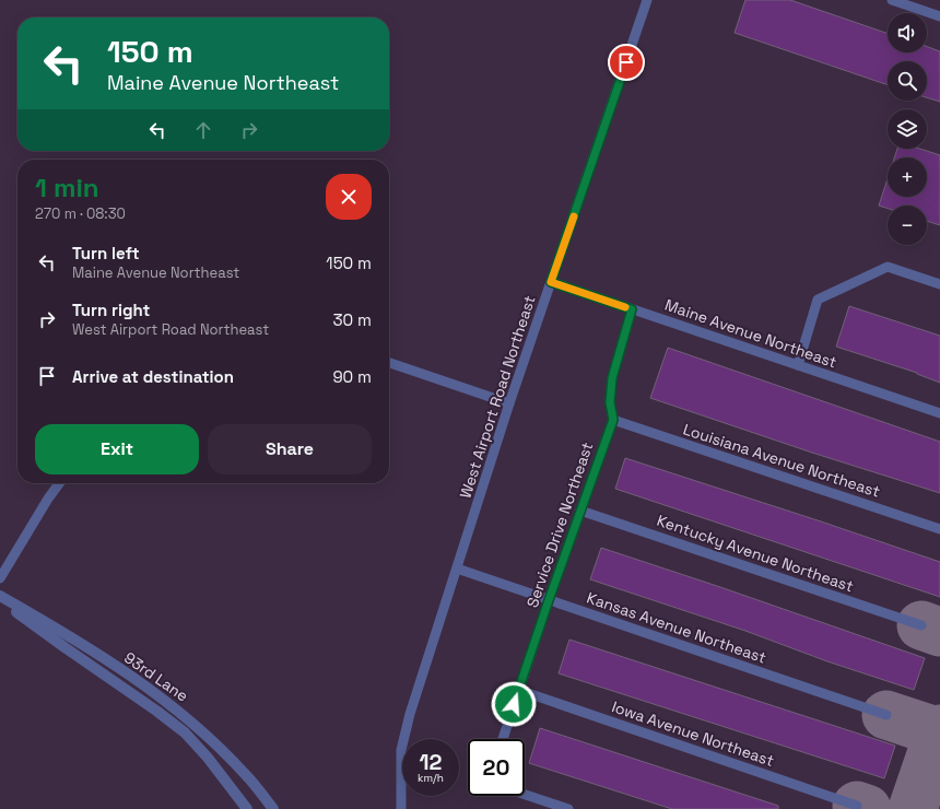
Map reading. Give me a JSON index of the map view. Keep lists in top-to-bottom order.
{
  "streets": {
    "street": ["93rd Lane"],
    "lane": [
      "Maine Avenue Northeast",
      "West Airport Road Northeast",
      "Louisiana Avenue Northeast",
      "Service Drive Northeast",
      "Kentucky Avenue Northeast",
      "Kansas Avenue Northeast",
      "Iowa Avenue Northeast"
    ]
  },
  "crossings": [
    ["Maine Avenue Northeast", "West Airport Road Northeast"],
    ["Maine Avenue Northeast", "Service Drive Northeast"],
    ["West Airport Road Northeast", "Kansas Avenue Northeast"],
    ["Louisiana Avenue Northeast", "Service Drive Northeast"],
    ["Service Drive Northeast", "Kentucky Avenue Northeast"],
    ["Service Drive Northeast", "Kansas Avenue Northeast"],
    ["Service Drive Northeast", "Iowa Avenue Northeast"]
  ],
  "page": {
    "map_buttons": ["+", "−"],
    "turn": ["150 m", "Maine Avenue Northeast"],
    "heading": ["1 min", "270 m · 08:30"],
    "list": [
      {
        "name": "Turn left",
        "note": "Maine Avenue Northeast",
        "value": "150 m"
      },
      {
        "name": "Turn right",
        "note": "West Airport Road Northeast",
        "value": "30 m"
      },
      {
        "name": "Arrive at destination",
        "value": "90 m"
      }
    ],
    "buttons": ["Exit", "Share"],
    "speed": "12 km/h",
    "limit": "20"
  }
}
